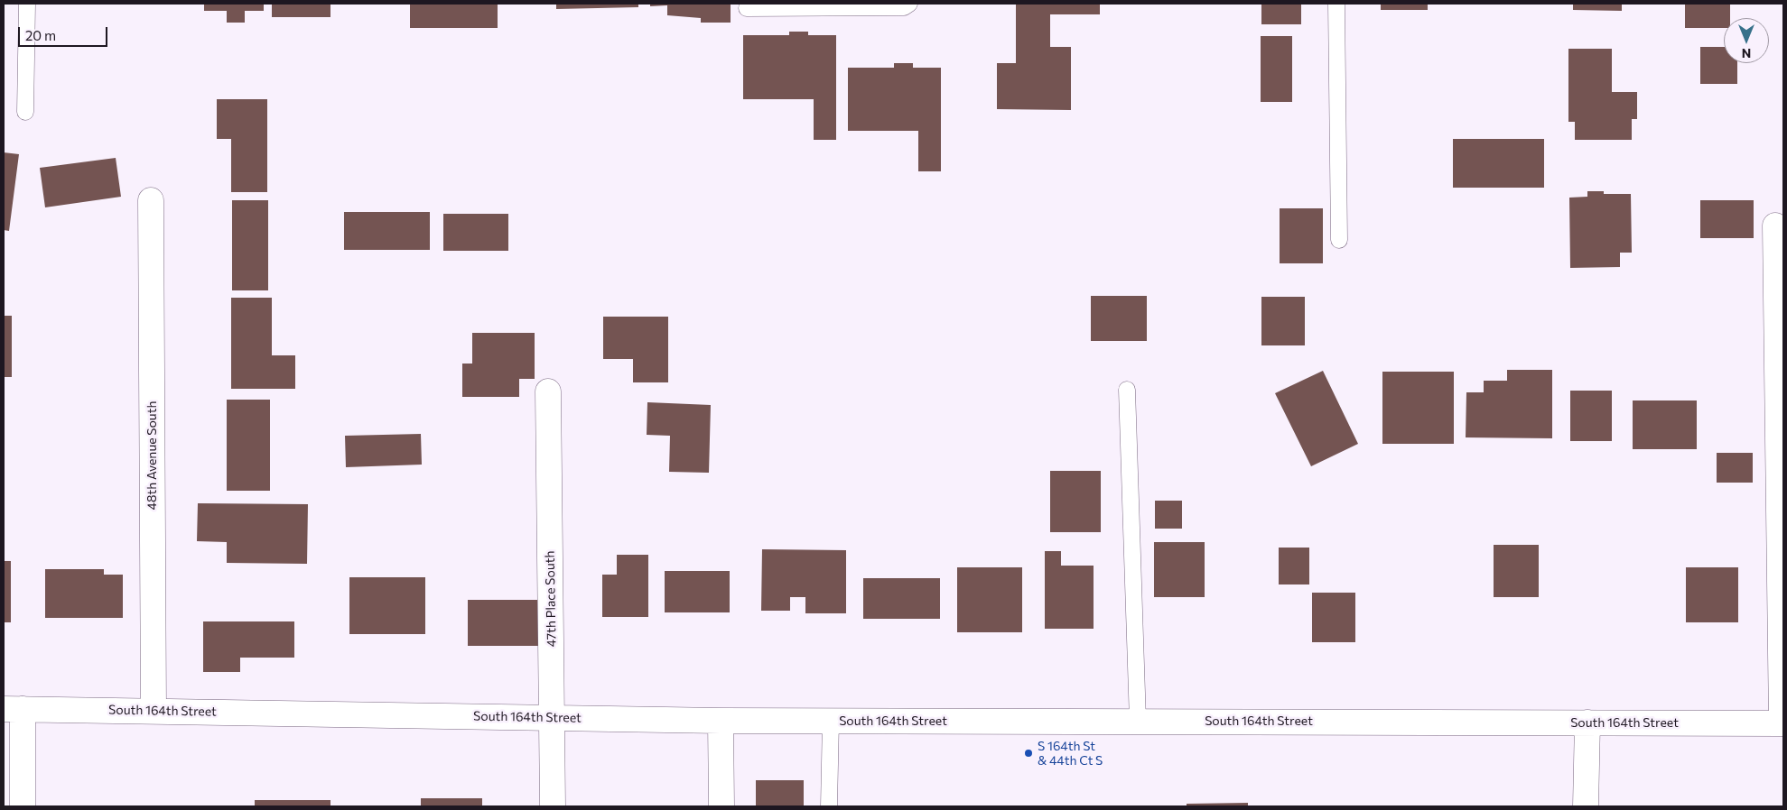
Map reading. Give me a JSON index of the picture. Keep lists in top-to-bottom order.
{
  "streets": {
    "street": ["48th Avenue South", "47th Place South", "South 164th Street"]
  },
  "crossings": [
    ["48th Avenue South", "South 164th Street"],
    ["47th Place South", "South 164th Street"]
  ],
  "places": ["S 164th St & 44th Ct S"],
  "scale_bar": "20 m",
  "north": "bottom"
}
